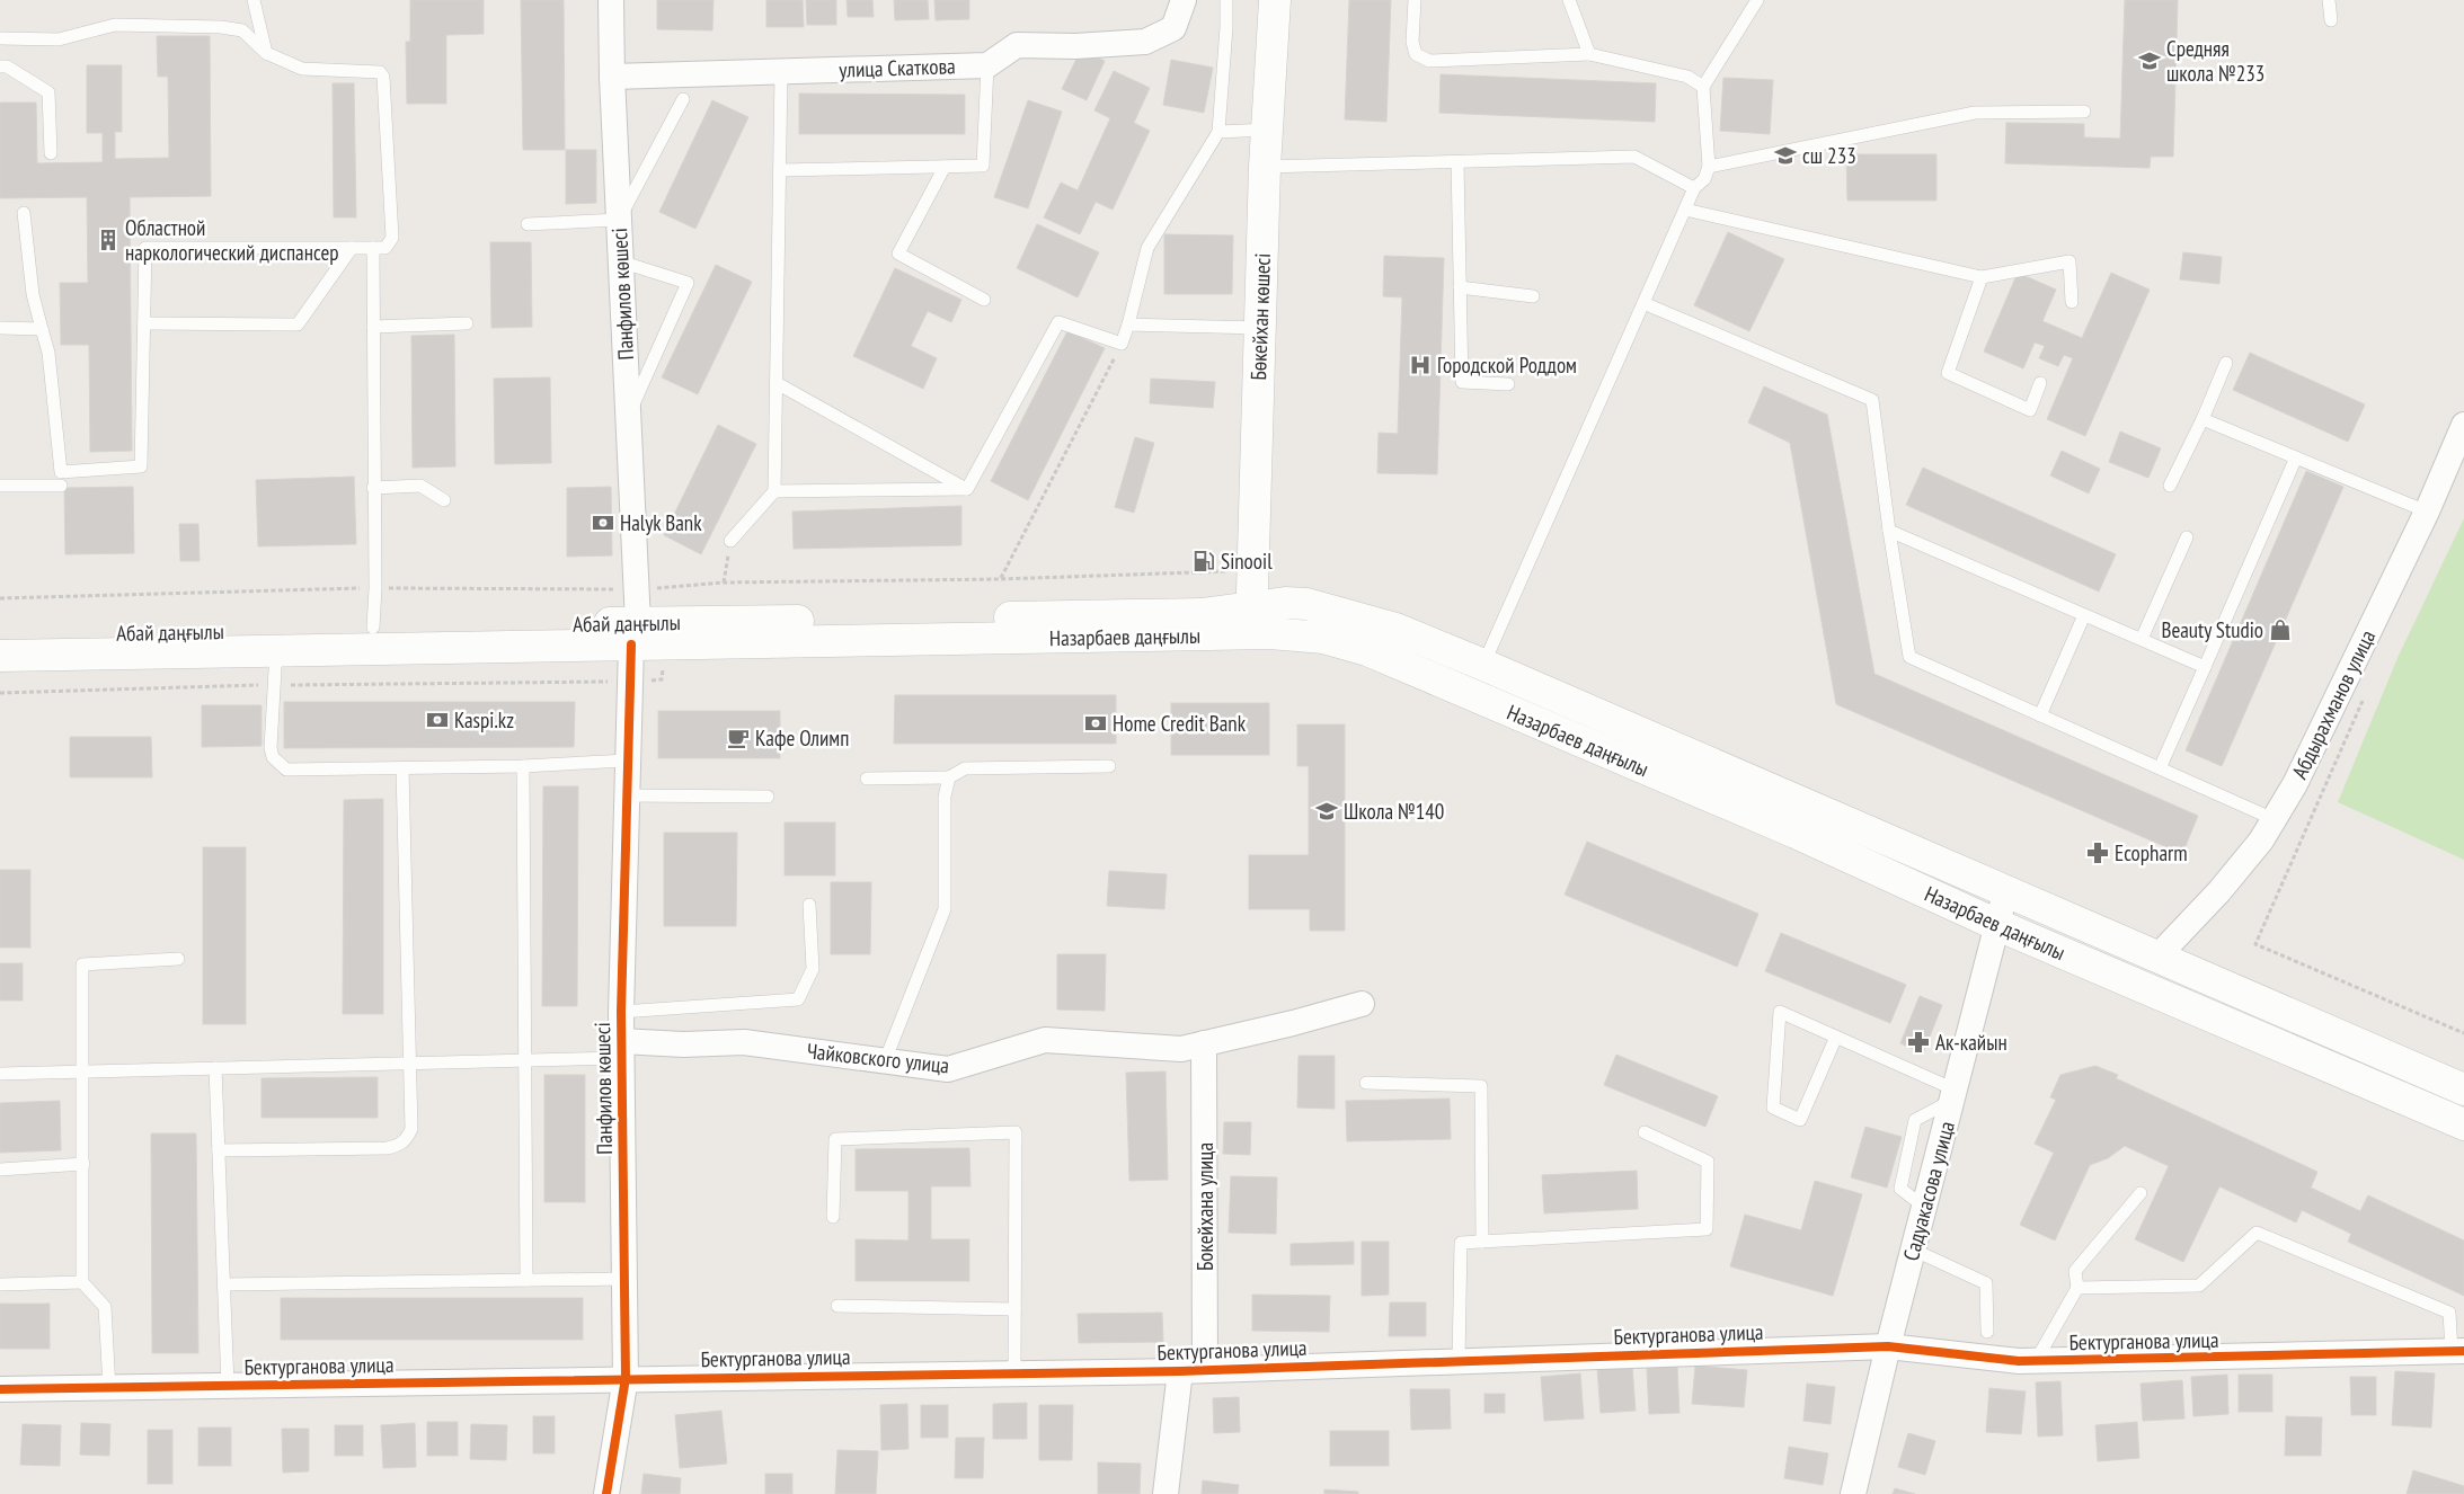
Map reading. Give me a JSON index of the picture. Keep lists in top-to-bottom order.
{
  "streets": {
    "main road": ["Бөкейхан көшесі", "Абай даңғылы", "Назарбаев даңғылы"],
    "street": [
      "улица Скаткова",
      "Панфилов көшесі",
      "Абдырахманов улица",
      "Чайковского улица",
      "Садуакасова улица",
      "Бокейхана улица",
      "Бектурганова улица"
    ]
  },
  "crossings": [
    ["улица Скаткова", "Панфилов көшесі"],
    ["Панфилов көшесі", "Абай даңғылы"],
    ["Панфилов көшесі", "Назарбаев даңғылы"],
    ["Панфилов көшесі", "Чайковского улица"],
    ["Панфилов көшесі", "Бектурганова улица"],
    ["Бөкейхан көшесі", "Абай даңғылы"],
    ["Бөкейхан көшесі", "Назарбаев даңғылы"],
    ["Абай даңғылы", "Назарбаев даңғылы"],
    ["Назарбаев даңғылы", "Абдырахманов улица"],
    ["Назарбаев даңғылы", "Садуакасова улица"],
    ["Чайковского улица", "Бокейхана улица"],
    ["Садуакасова улица", "Бектурганова улица"],
    ["Бокейхана улица", "Бектурганова улица"]
  ],
  "places": {
    "school or university": ["Средняя школа №233", "сш 233", "Школа №140"],
    "building": ["Областной наркологический диспансер"],
    "hospital": ["Городской Роддом"],
    "bank": ["Halyk Bank", "Kaspi.kz", "Home Credit Bank"],
    "fuel station": ["Sinooil"],
    "shop": ["Beauty Studio"],
    "cafe": ["Кафе Олимп"],
    "pharmacy": ["Ecopharm", "Ак-кайын"]
  }
}
